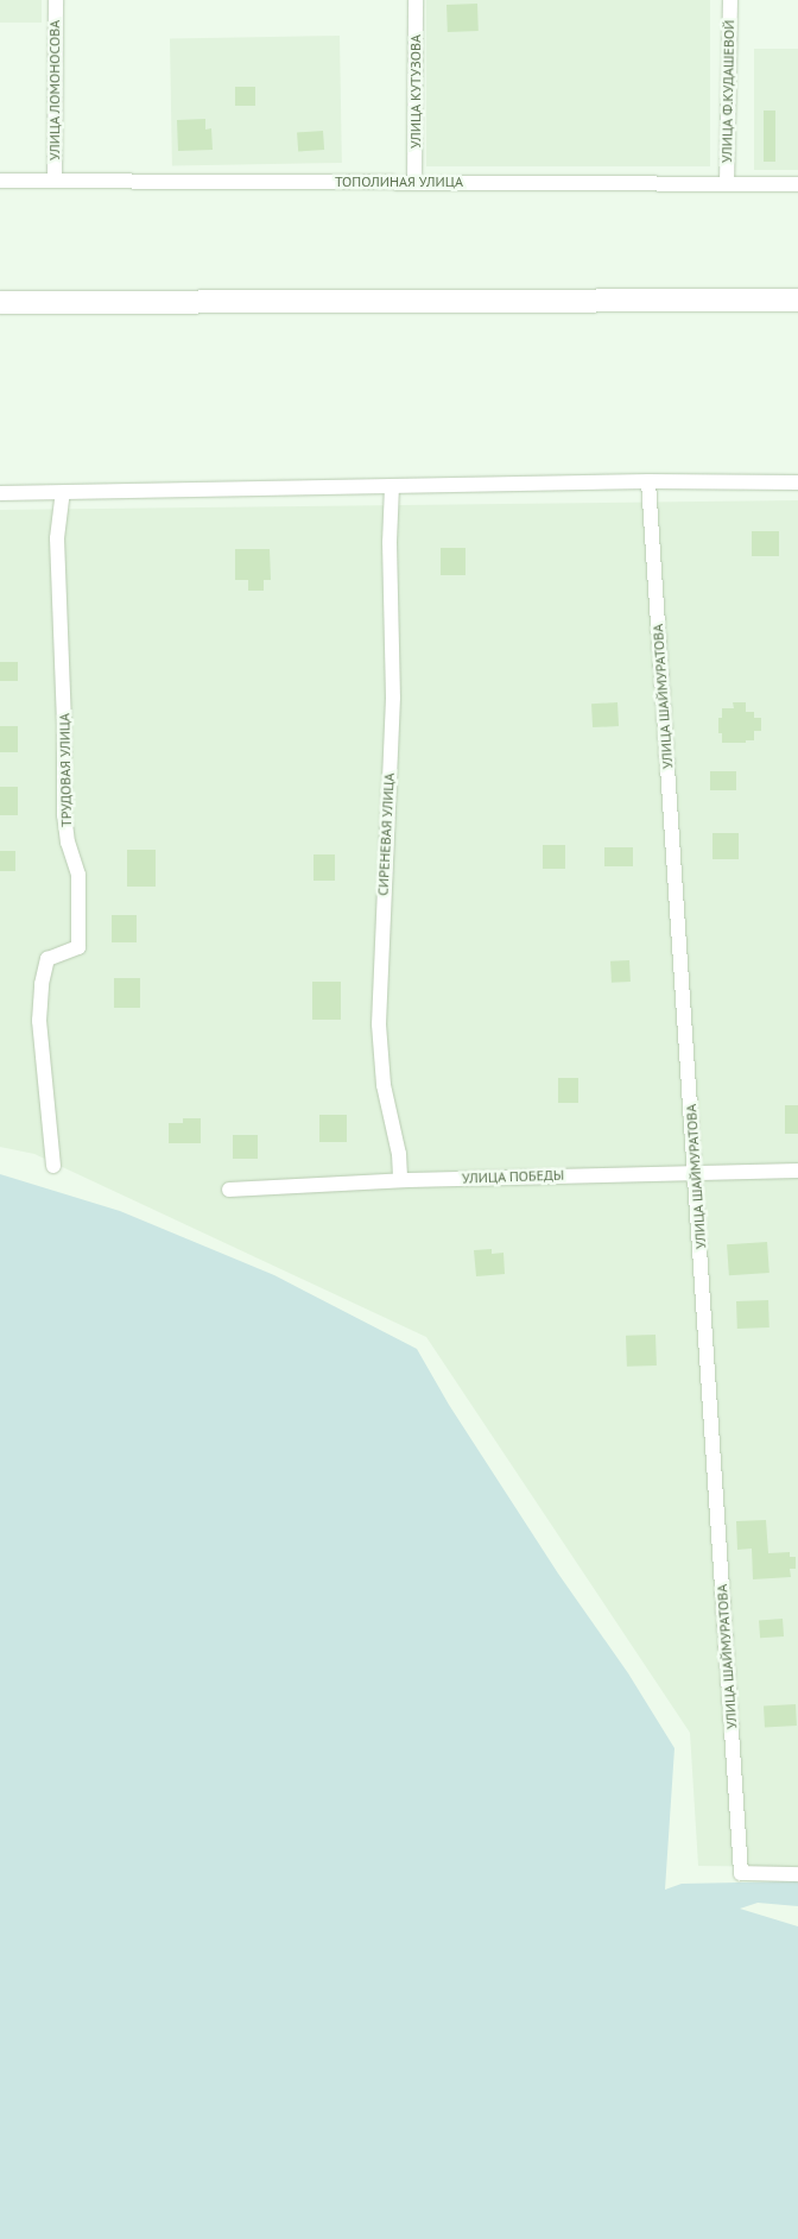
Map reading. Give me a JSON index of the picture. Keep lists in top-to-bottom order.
{
  "streets": {
    "street": [
      "УЛИЦА ЛОМОНОСОВА",
      "УЛИЦА КУТУЗОВА",
      "УЛИЦА Ф.КУДАШЕВОЙ",
      "ТОПОЛИНАЯ УЛИЦА",
      "УЛИЦА ШАЙМУРАТОВА",
      "ТРУДОВАЯ УЛИЦА",
      "СИРЕНЕВАЯ УЛИЦА",
      "УЛИЦА ПОБЕДЫ"
    ]
  },
  "crossings": [
    ["УЛИЦА ЛОМОНОСОВА", "ТОПОЛИНАЯ УЛИЦА"],
    ["УЛИЦА КУТУЗОВА", "ТОПОЛИНАЯ УЛИЦА"],
    ["УЛИЦА Ф.КУДАШЕВОЙ", "ТОПОЛИНАЯ УЛИЦА"],
    ["УЛИЦА ШАЙМУРАТОВА", "УЛИЦА ПОБЕДЫ"],
    ["СИРЕНЕВАЯ УЛИЦА", "УЛИЦА ПОБЕДЫ"]
  ]
}
